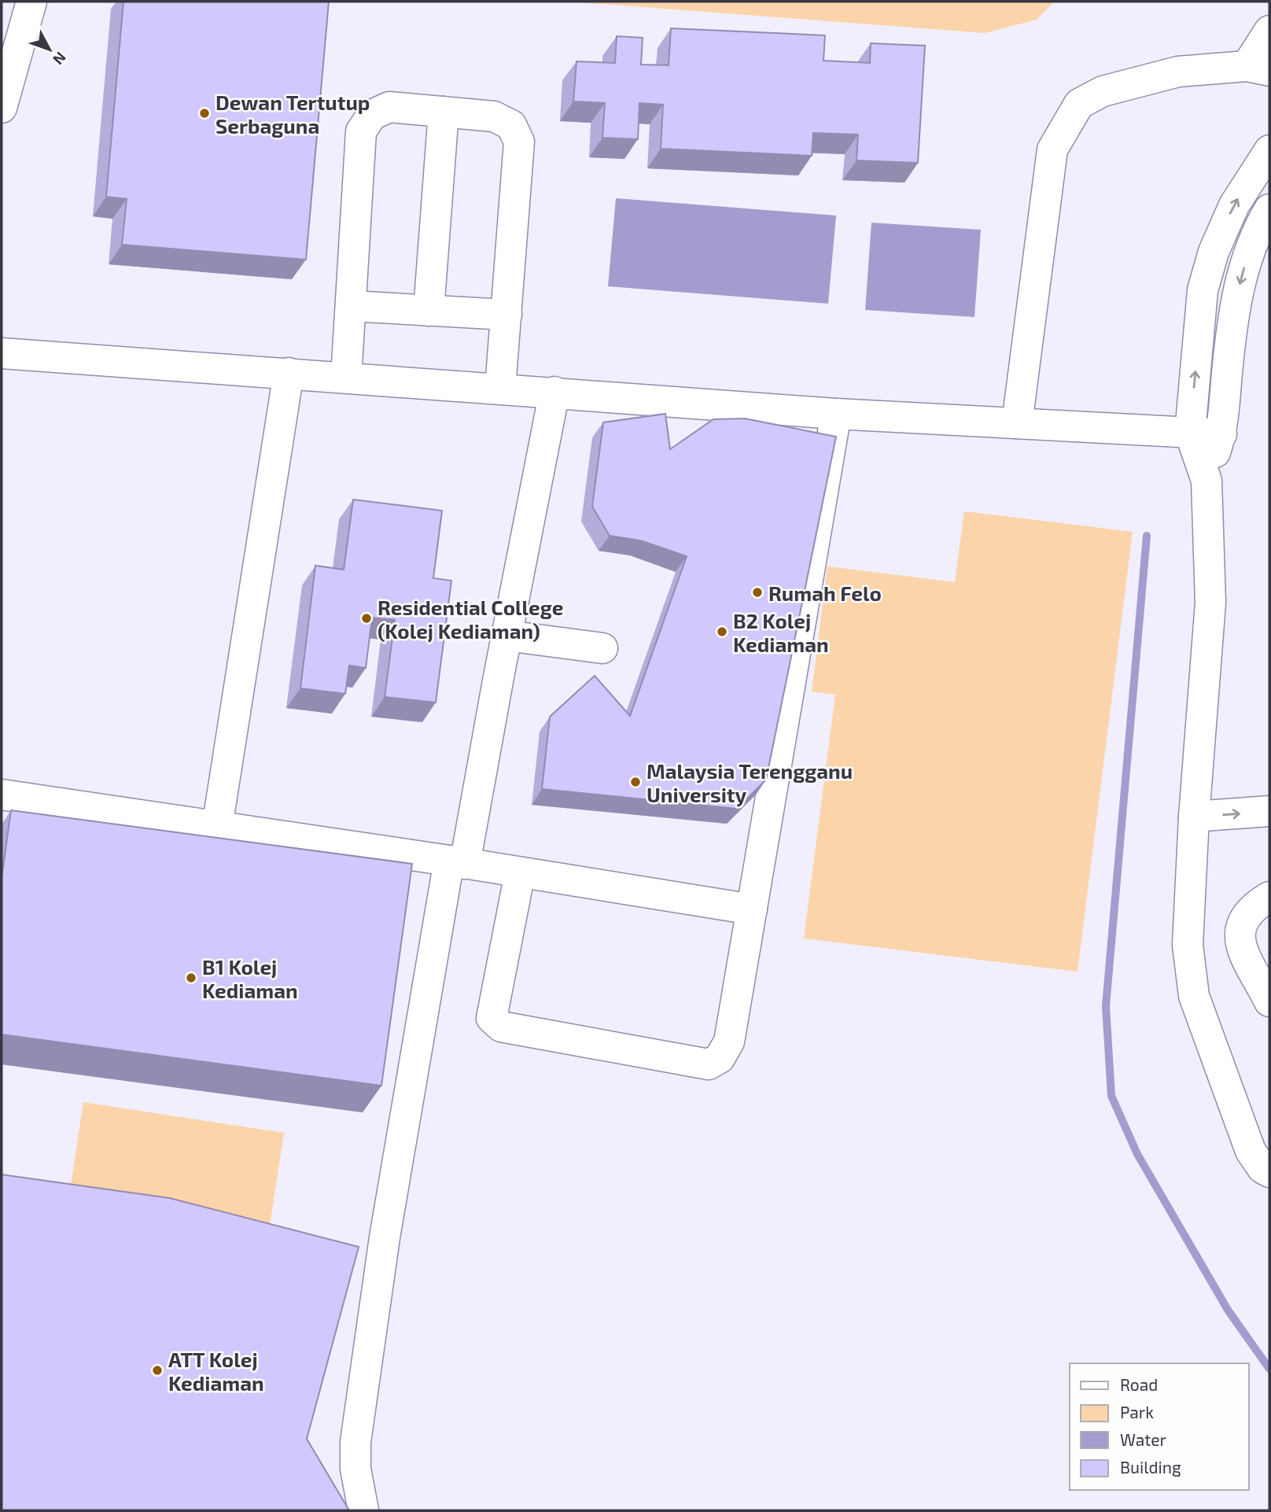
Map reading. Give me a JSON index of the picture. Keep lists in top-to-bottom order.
{
  "places": [
    "Dewan Tertutup Serbaguna",
    "Rumah Felo",
    "Residential College (Kolej Kediaman)",
    "B2 Kolej Kediaman",
    "Malaysia Terengganu University",
    "B1 Kolej Kediaman",
    "ATT Kolej Kediaman"
  ],
  "legend": [
    "Road",
    "Park",
    "Water",
    "Building"
  ],
  "north": "bottom right"
}
